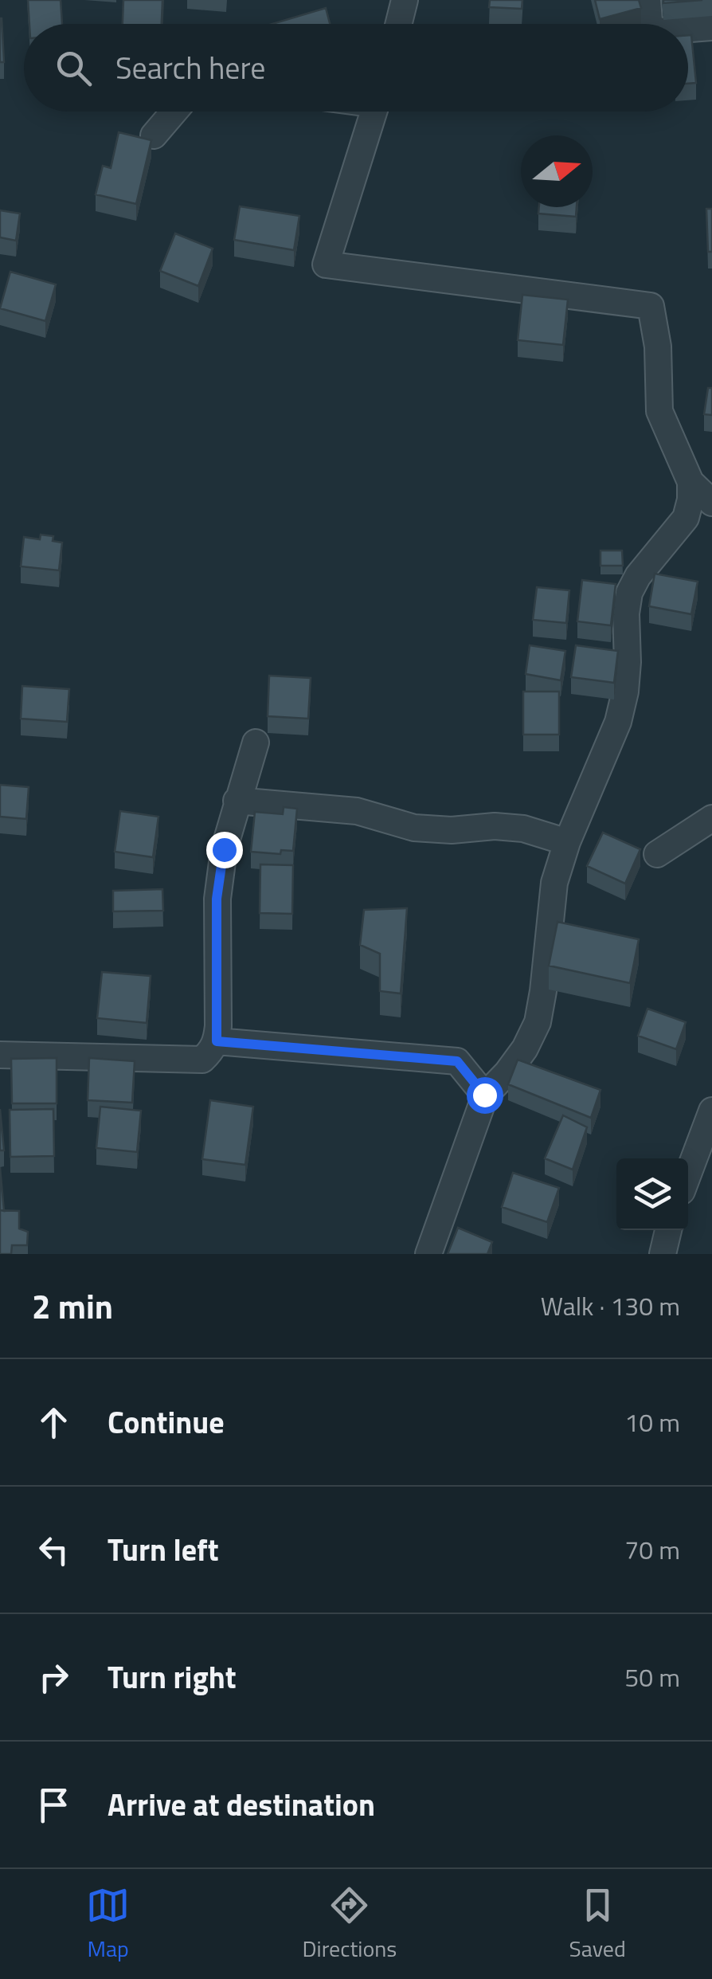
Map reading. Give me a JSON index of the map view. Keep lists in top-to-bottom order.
{
  "north": "right",
  "page": {
    "search": "Search here",
    "heading": ["2 min", "Walk · 130 m"],
    "list": [
      ["Continue", "10 m"],
      ["Turn left", "70 m"],
      ["Turn right", "50 m"],
      "Arrive at destination"
    ],
    "nav": ["Map", "Directions", "Saved"]
  }
}
